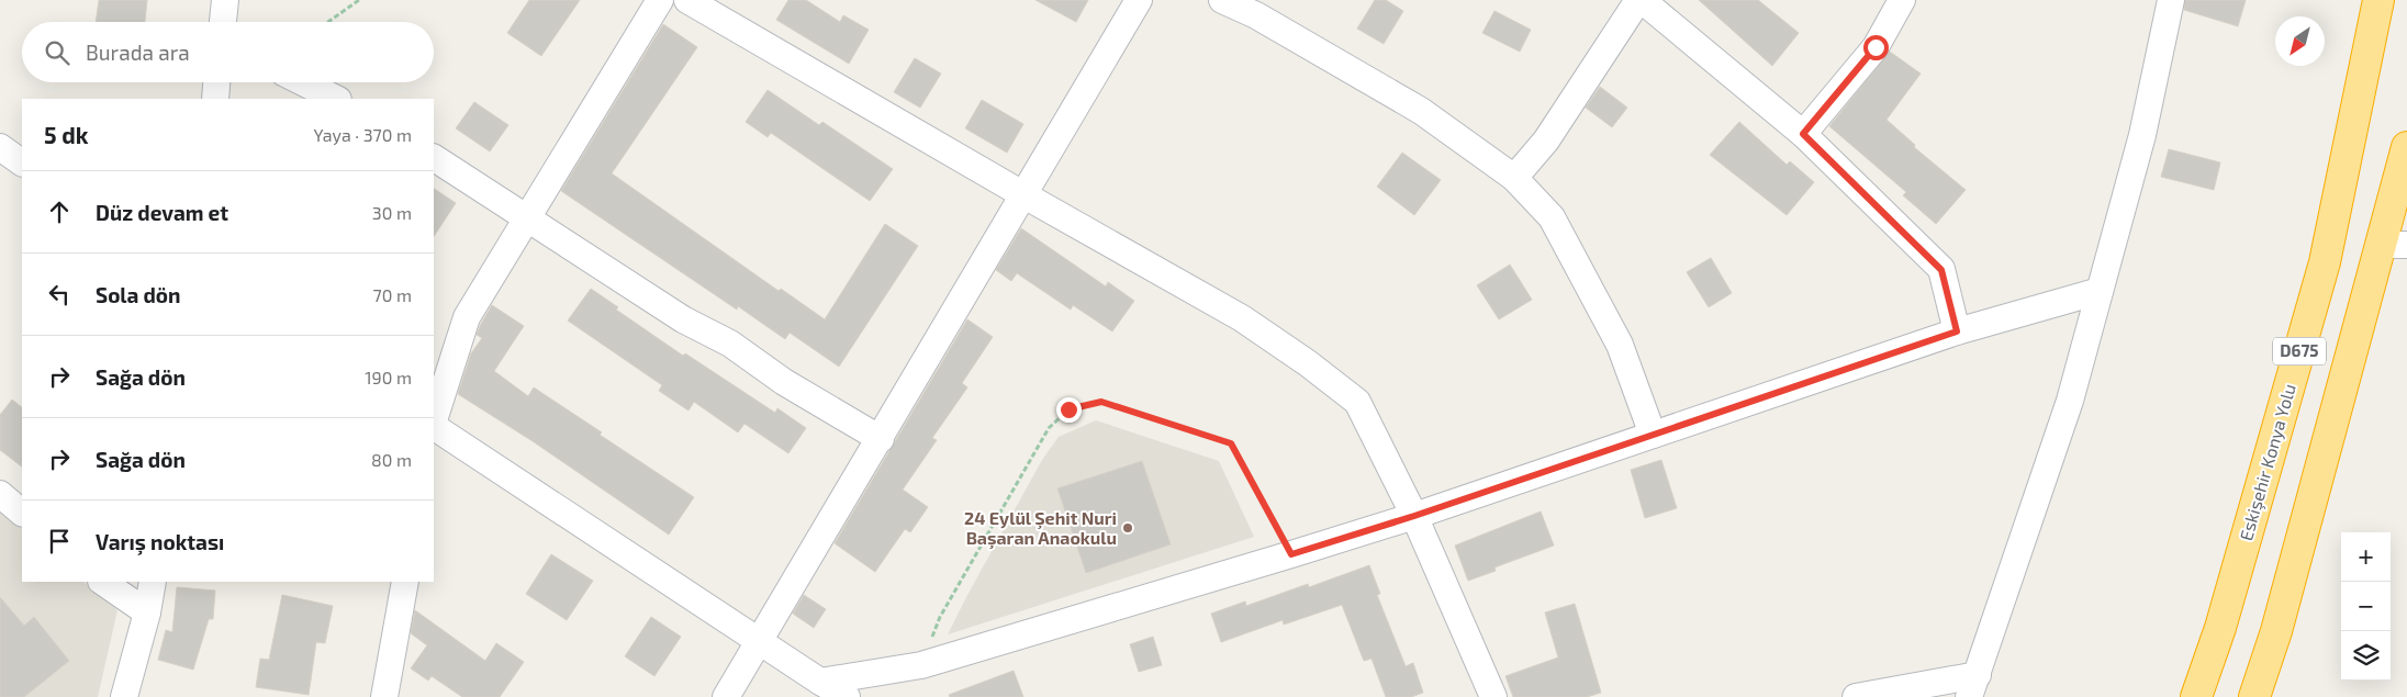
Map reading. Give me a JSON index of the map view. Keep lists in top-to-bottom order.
{
  "streets": {
    "highway": ["D675", "Eskişehir Konya Yolu"]
  },
  "places": ["24 Eylül Şehit Nuri Başaran Anaokulu"],
  "north": "bottom left",
  "page": {
    "search": "Burada ara",
    "heading": ["5 dk", "Yaya · 370 m"],
    "list": [
      ["Düz devam et", "30 m"],
      ["Sola dön", "70 m"],
      ["Sağa dön", "190 m"],
      ["Sağa dön", "80 m"],
      "Varış noktası"
    ],
    "map_buttons": ["+", "−"]
  }
}
